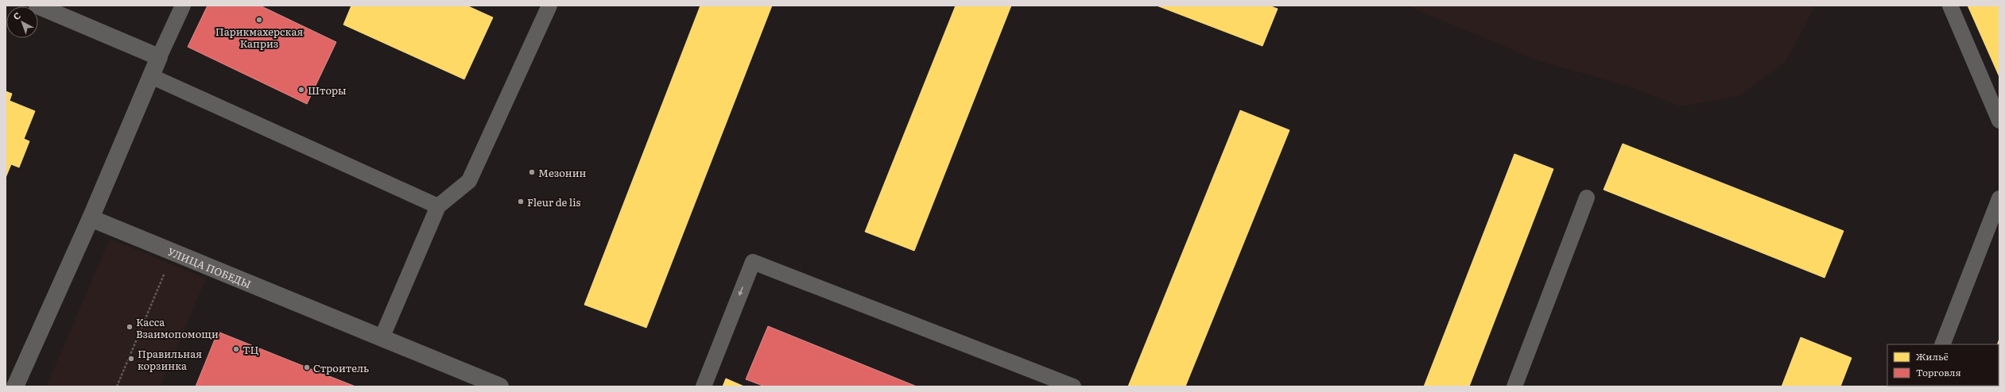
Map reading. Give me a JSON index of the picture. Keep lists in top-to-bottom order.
{
  "streets": {
    "street": ["УЛИЦА ПОБЕДЫ"]
  },
  "places": [
    "Парикмахерская Каприз",
    "Шторы",
    "Мезонин",
    "Fleur de lis",
    "Касса Взаимопомощи",
    "ТЦ",
    "Правильная корзинка",
    "Строитель"
  ],
  "legend": ["Жильё", "Торговля"],
  "north": "top left"
}
